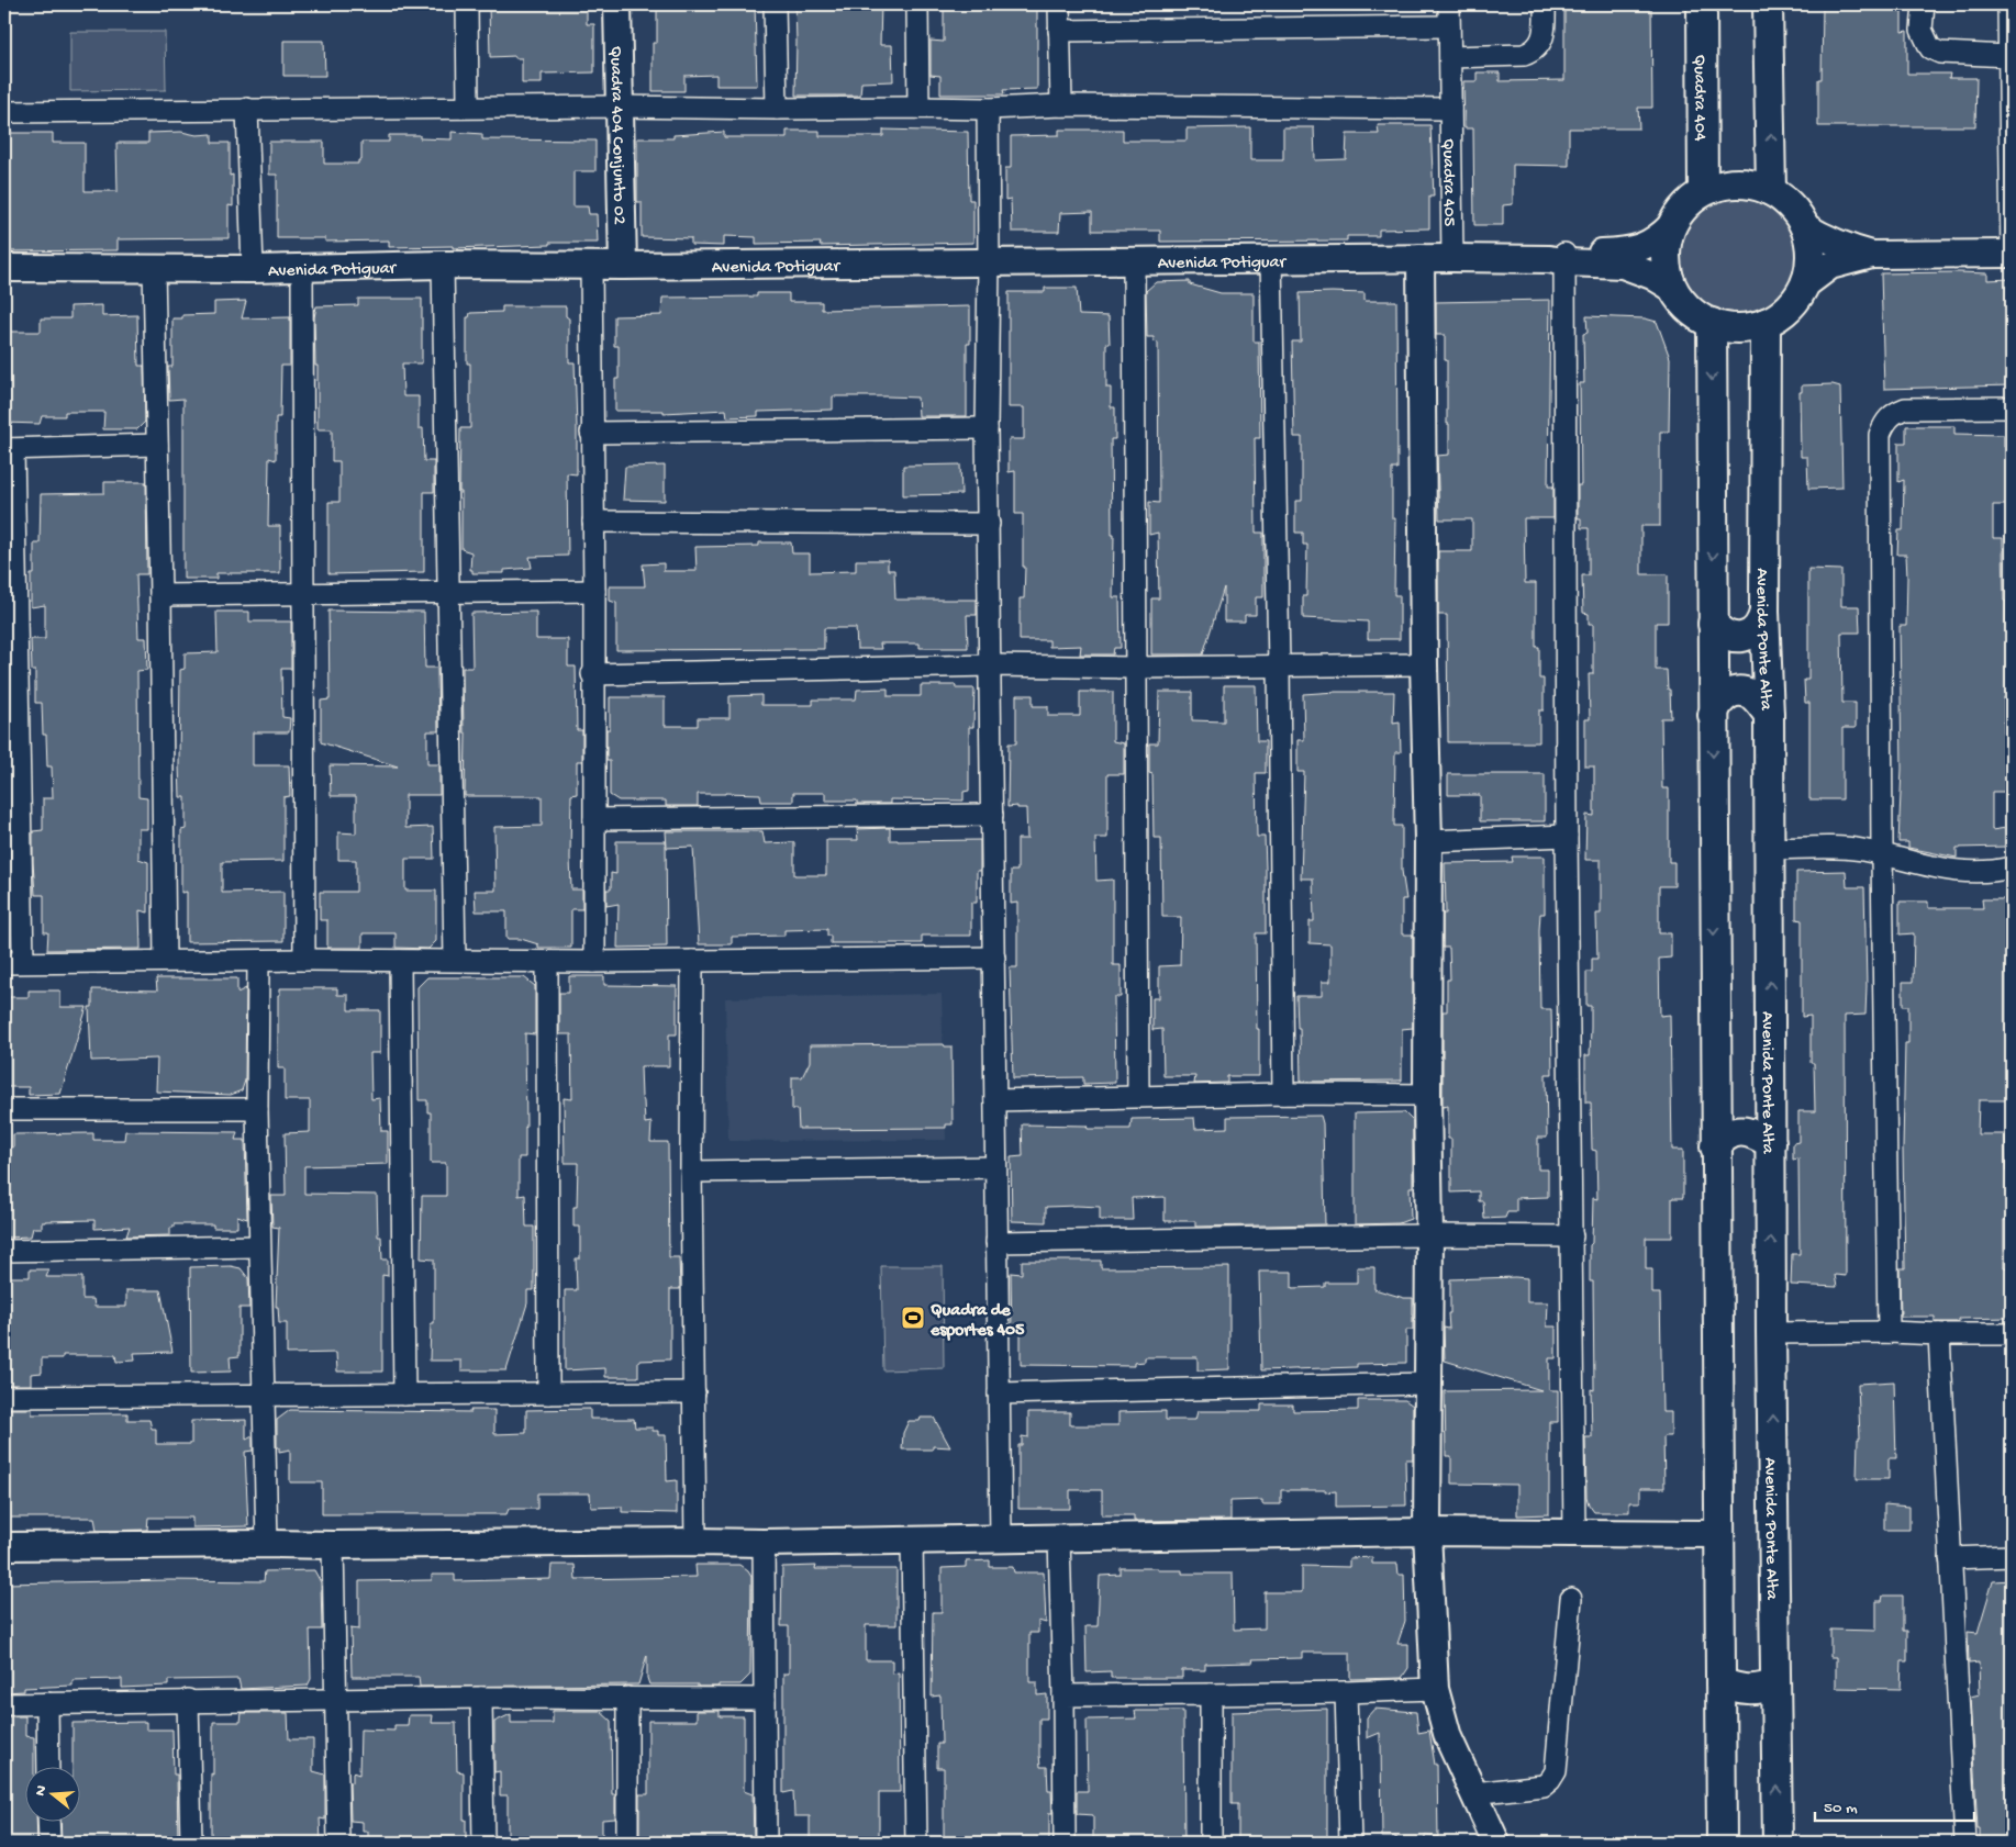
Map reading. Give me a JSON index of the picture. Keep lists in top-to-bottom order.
{
  "streets": {
    "main road": ["Quadra 404", "Avenida Potiguar", "Avenida Ponte Alta"],
    "street": ["Quadra 404 Conjunto 02", "Quadra 405"]
  },
  "crossings": [
    ["Quadra 404", "Avenida Potiguar"],
    ["Quadra 404", "Avenida Ponte Alta"],
    ["Quadra 404 Conjunto 02", "Avenida Potiguar"],
    ["Quadra 405", "Avenida Potiguar"],
    ["Avenida Potiguar", "Avenida Ponte Alta"]
  ],
  "places": {
    "sports": ["Quadra de esportes 405"]
  },
  "scale_bar": "50 m",
  "north": "left"
}
